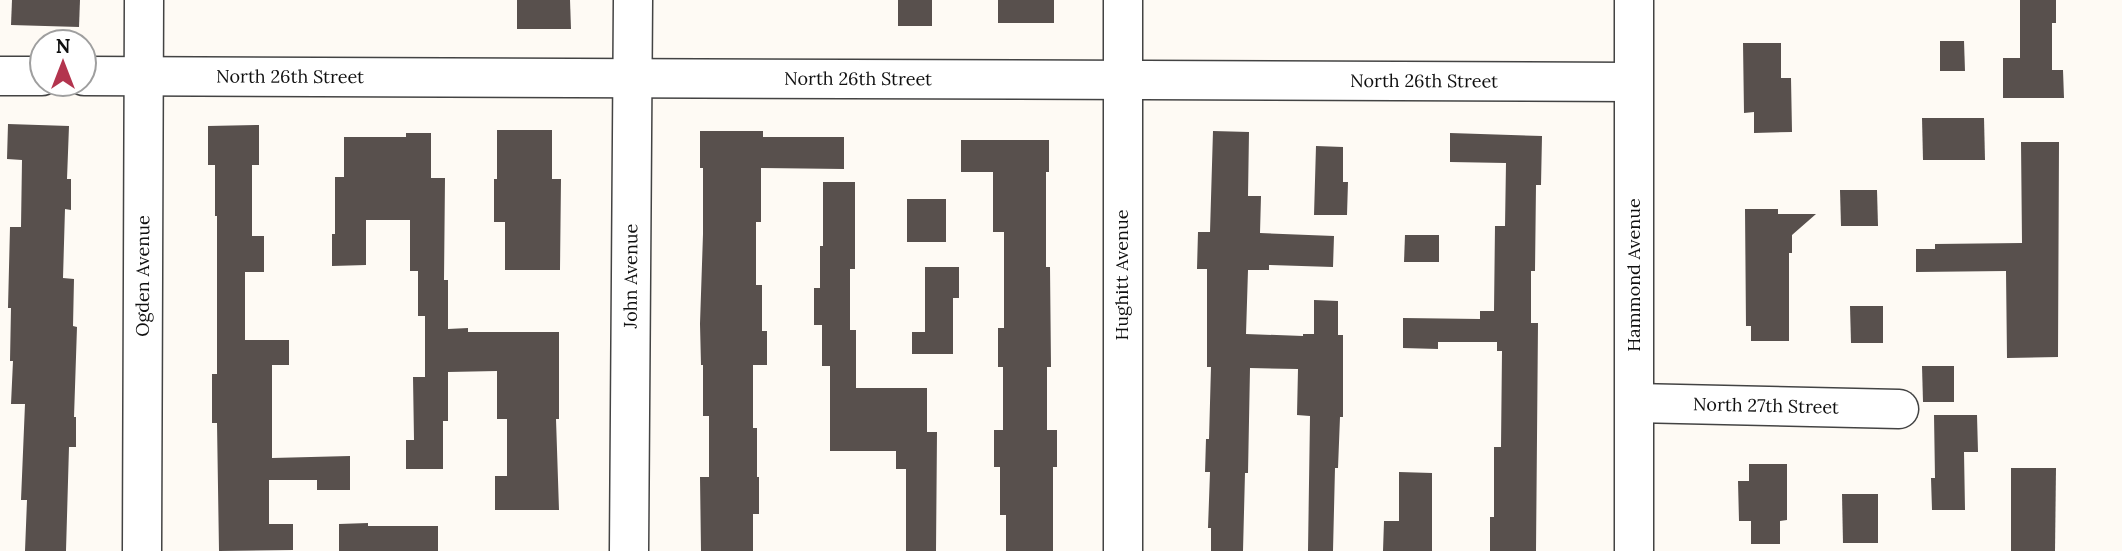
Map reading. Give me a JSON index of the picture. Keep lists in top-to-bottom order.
{
  "streets": {
    "street": [
      "North 26th Street",
      "Ogden Avenue",
      "John Avenue",
      "Hughitt Avenue",
      "Hammond Avenue",
      "North 27th Street"
    ]
  },
  "crossings": [
    ["North 26th Street", "Ogden Avenue"],
    ["North 26th Street", "John Avenue"],
    ["North 26th Street", "Hughitt Avenue"],
    ["North 26th Street", "Hammond Avenue"],
    ["Hammond Avenue", "North 27th Street"]
  ],
  "north": "top"
}
